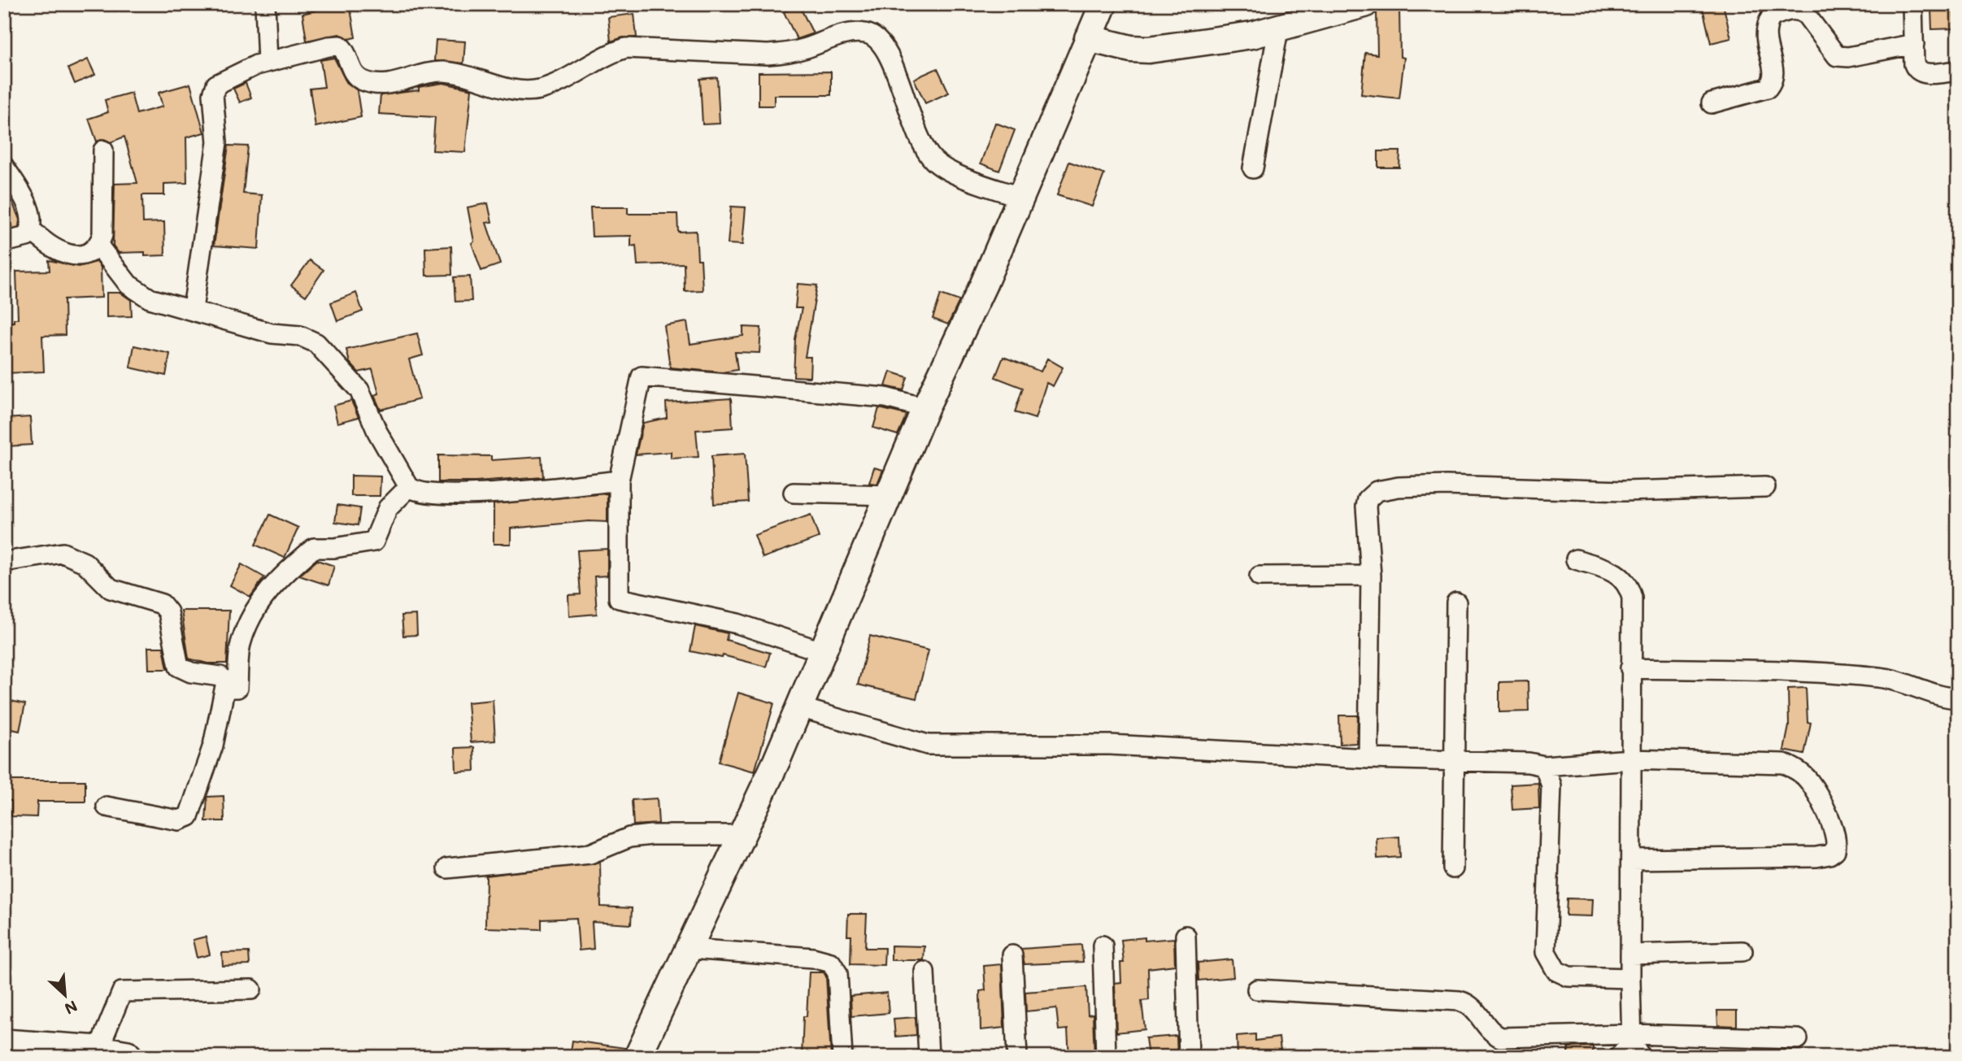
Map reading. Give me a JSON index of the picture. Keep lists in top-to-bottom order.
{
  "north": "bottom right"
}
